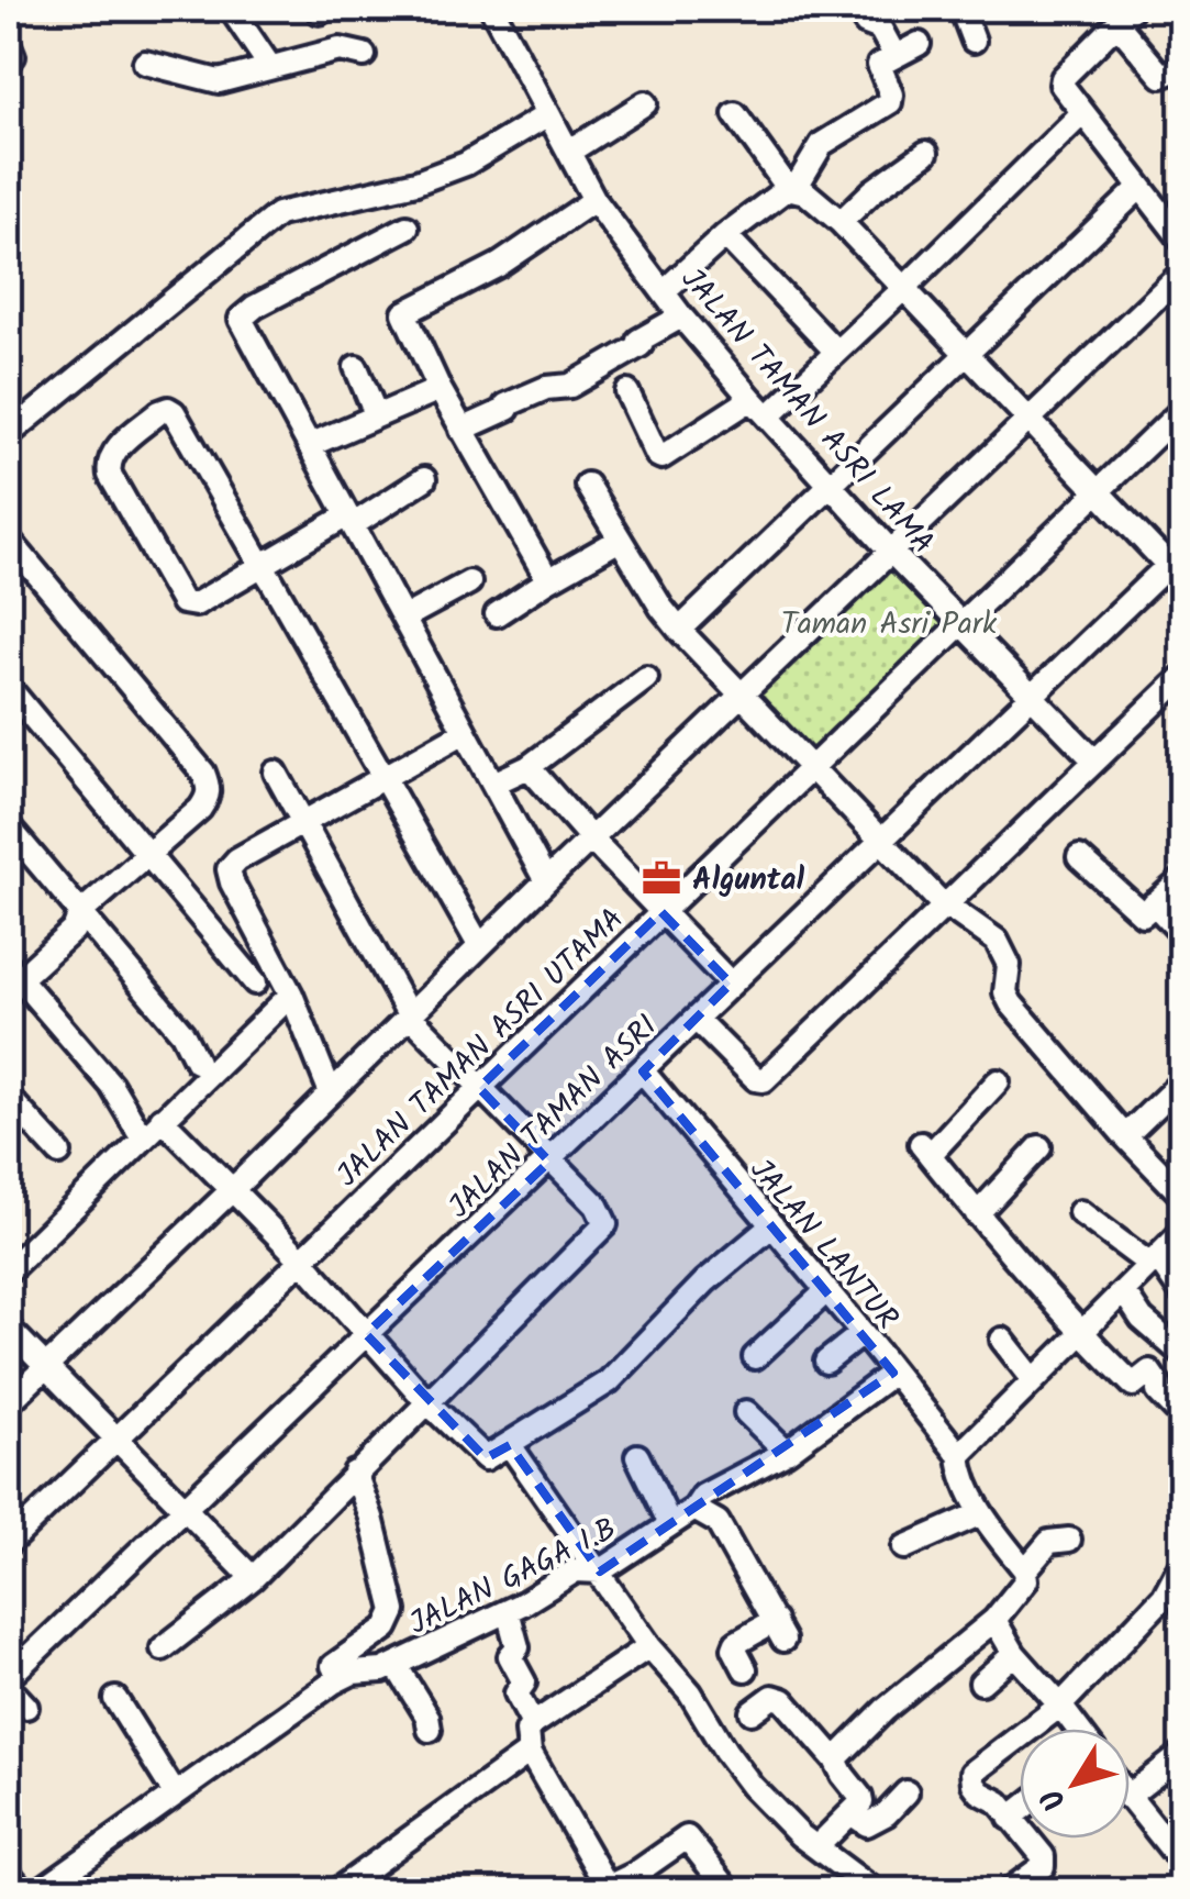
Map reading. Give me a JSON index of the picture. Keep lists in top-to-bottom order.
{
  "streets": {
    "street": [
      "JALAN TAMAN ASRI LAMA",
      "JALAN TAMAN ASRI UTAMA",
      "JALAN TAMAN ASRI",
      "JALAN LANTUR",
      "JALAN GAGA I.B"
    ]
  },
  "crossings": [
    ["JALAN TAMAN ASRI LAMA", "JALAN TAMAN ASRI UTAMA"],
    ["JALAN TAMAN ASRI LAMA", "JALAN TAMAN ASRI"],
    ["JALAN TAMAN ASRI", "JALAN LANTUR"],
    ["JALAN LANTUR", "JALAN GAGA I.B"]
  ],
  "parks": ["Taman Asri Park"],
  "places": {
    "office": ["Alguntal"]
  },
  "north": "bottom left"
}
